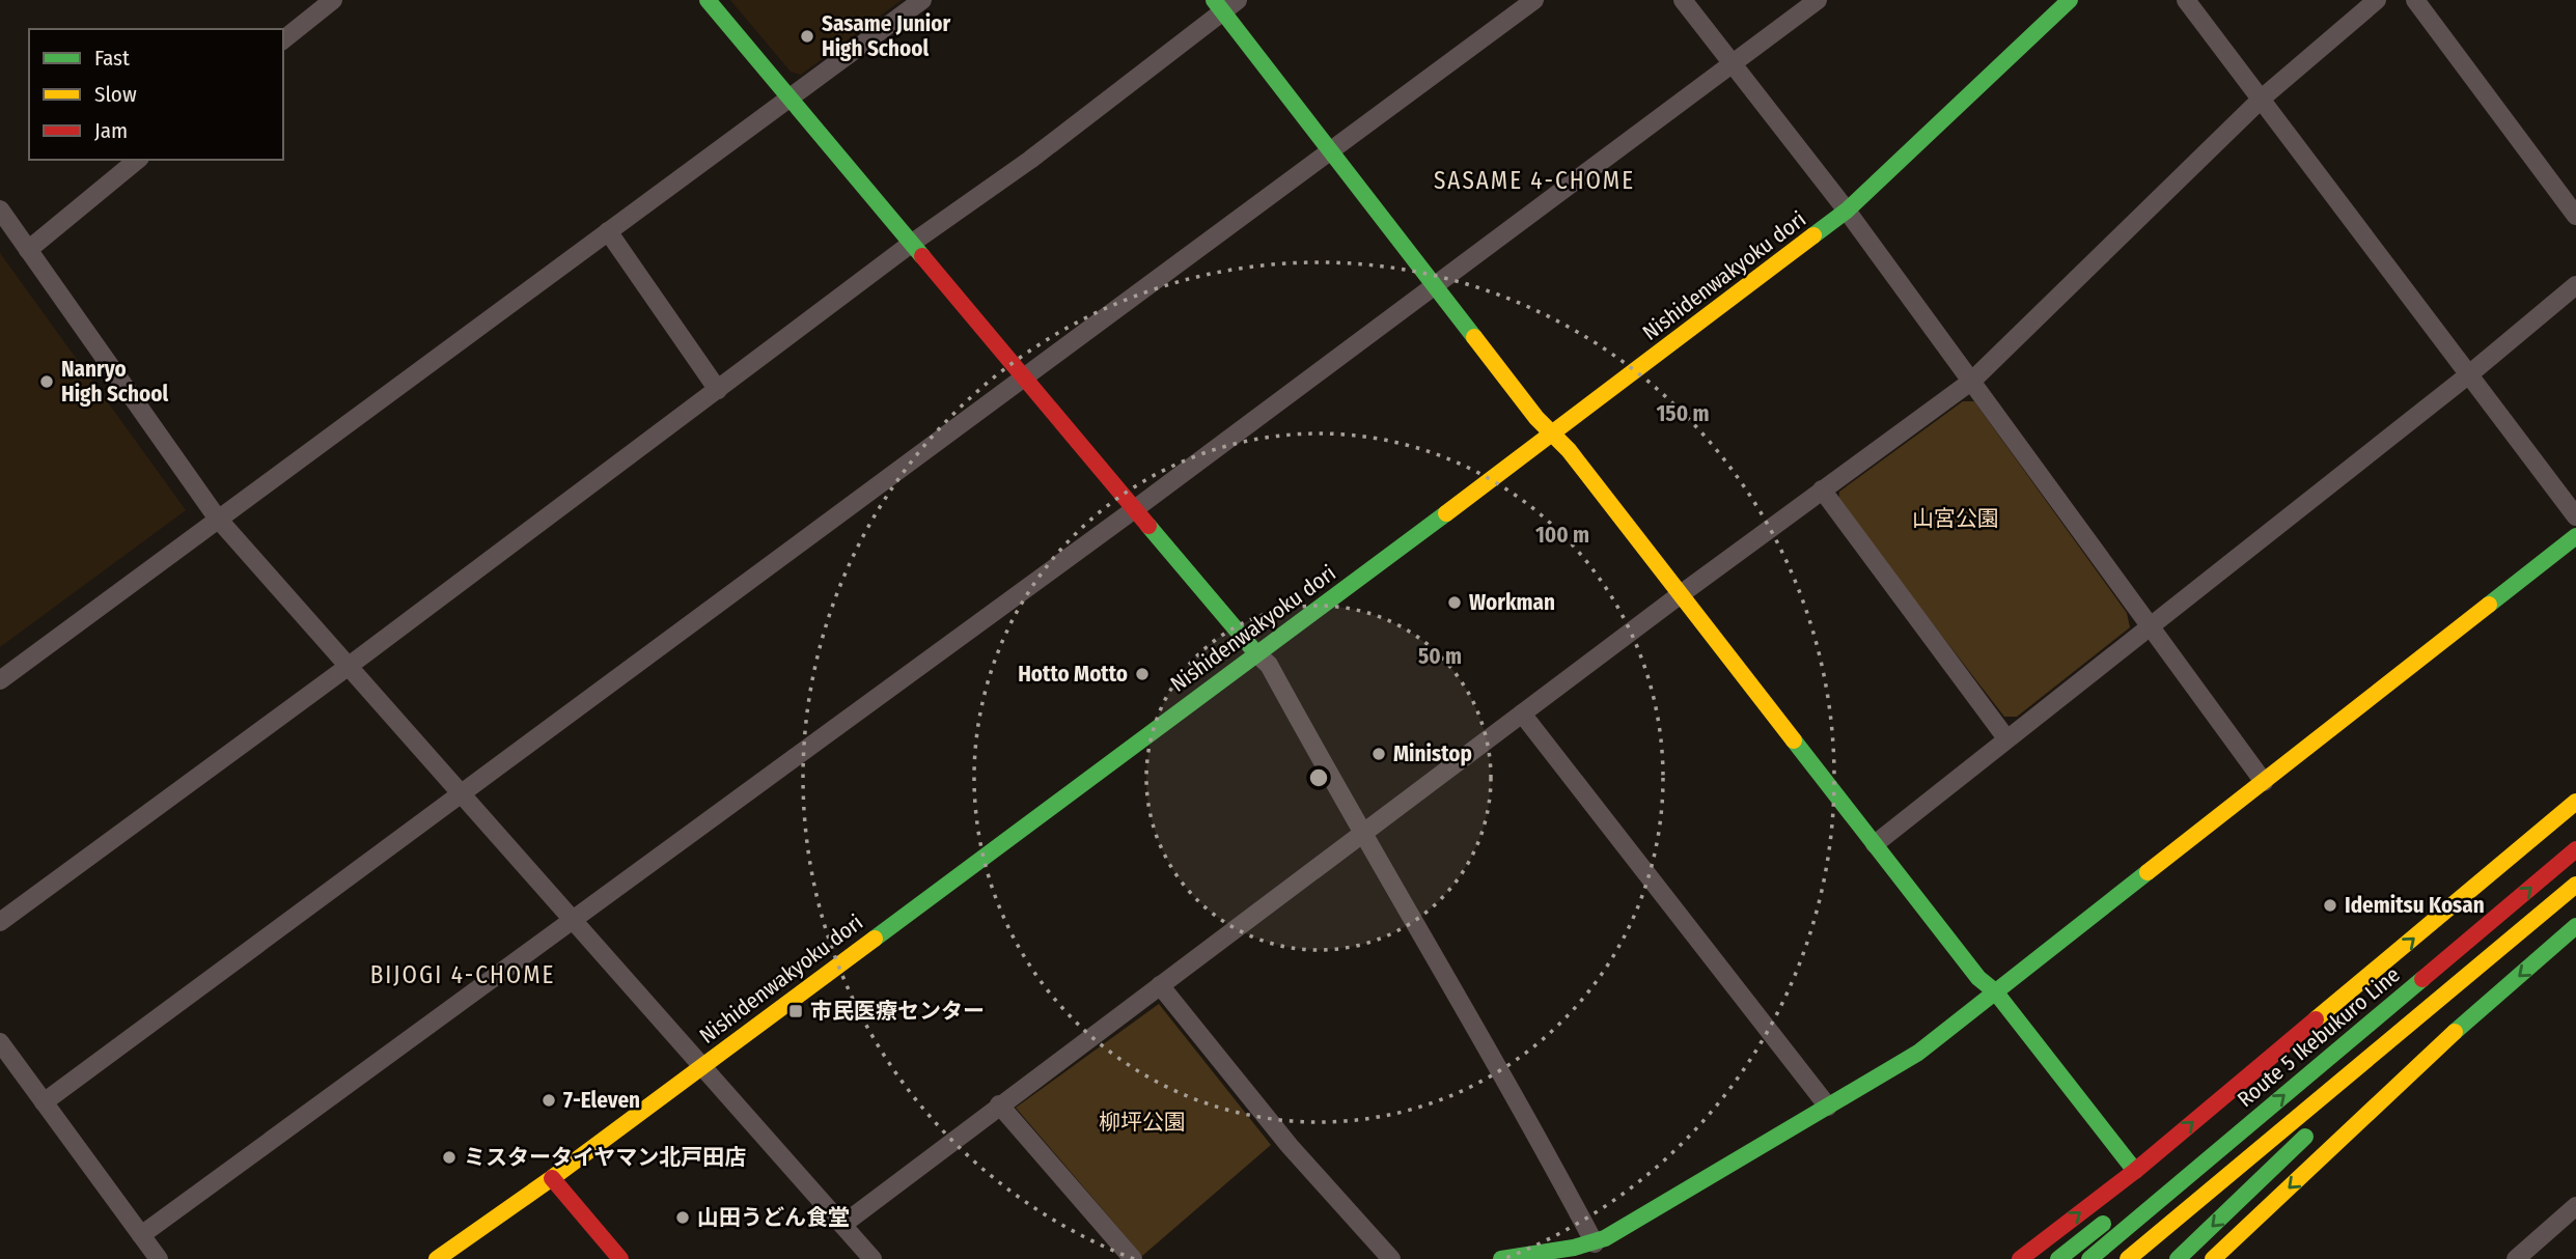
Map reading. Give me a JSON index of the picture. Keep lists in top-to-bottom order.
{
  "streets": {
    "main road": ["Nishidenwakyoku dori", "Route 5 Ikebukuro Line"]
  },
  "districts": ["SASAME 4-CHOME", "BIJOGI 4-CHOME"],
  "parks": ["山宮公園", "柳坪公園"],
  "places": {
    "other": [
      "Sasame Junior High School",
      "Nanryo High School",
      "Workman",
      "Hotto Motto",
      "Ministop",
      "Idemitsu Kosan",
      "7-Eleven",
      "ミスタータイヤマン北戸田店",
      "山田うどん食堂"
    ],
    "transit": ["市民医療センター"]
  },
  "legend": ["Fast", "Slow", "Jam"],
  "rings": ["150 m", "100 m", "50 m"]
}
